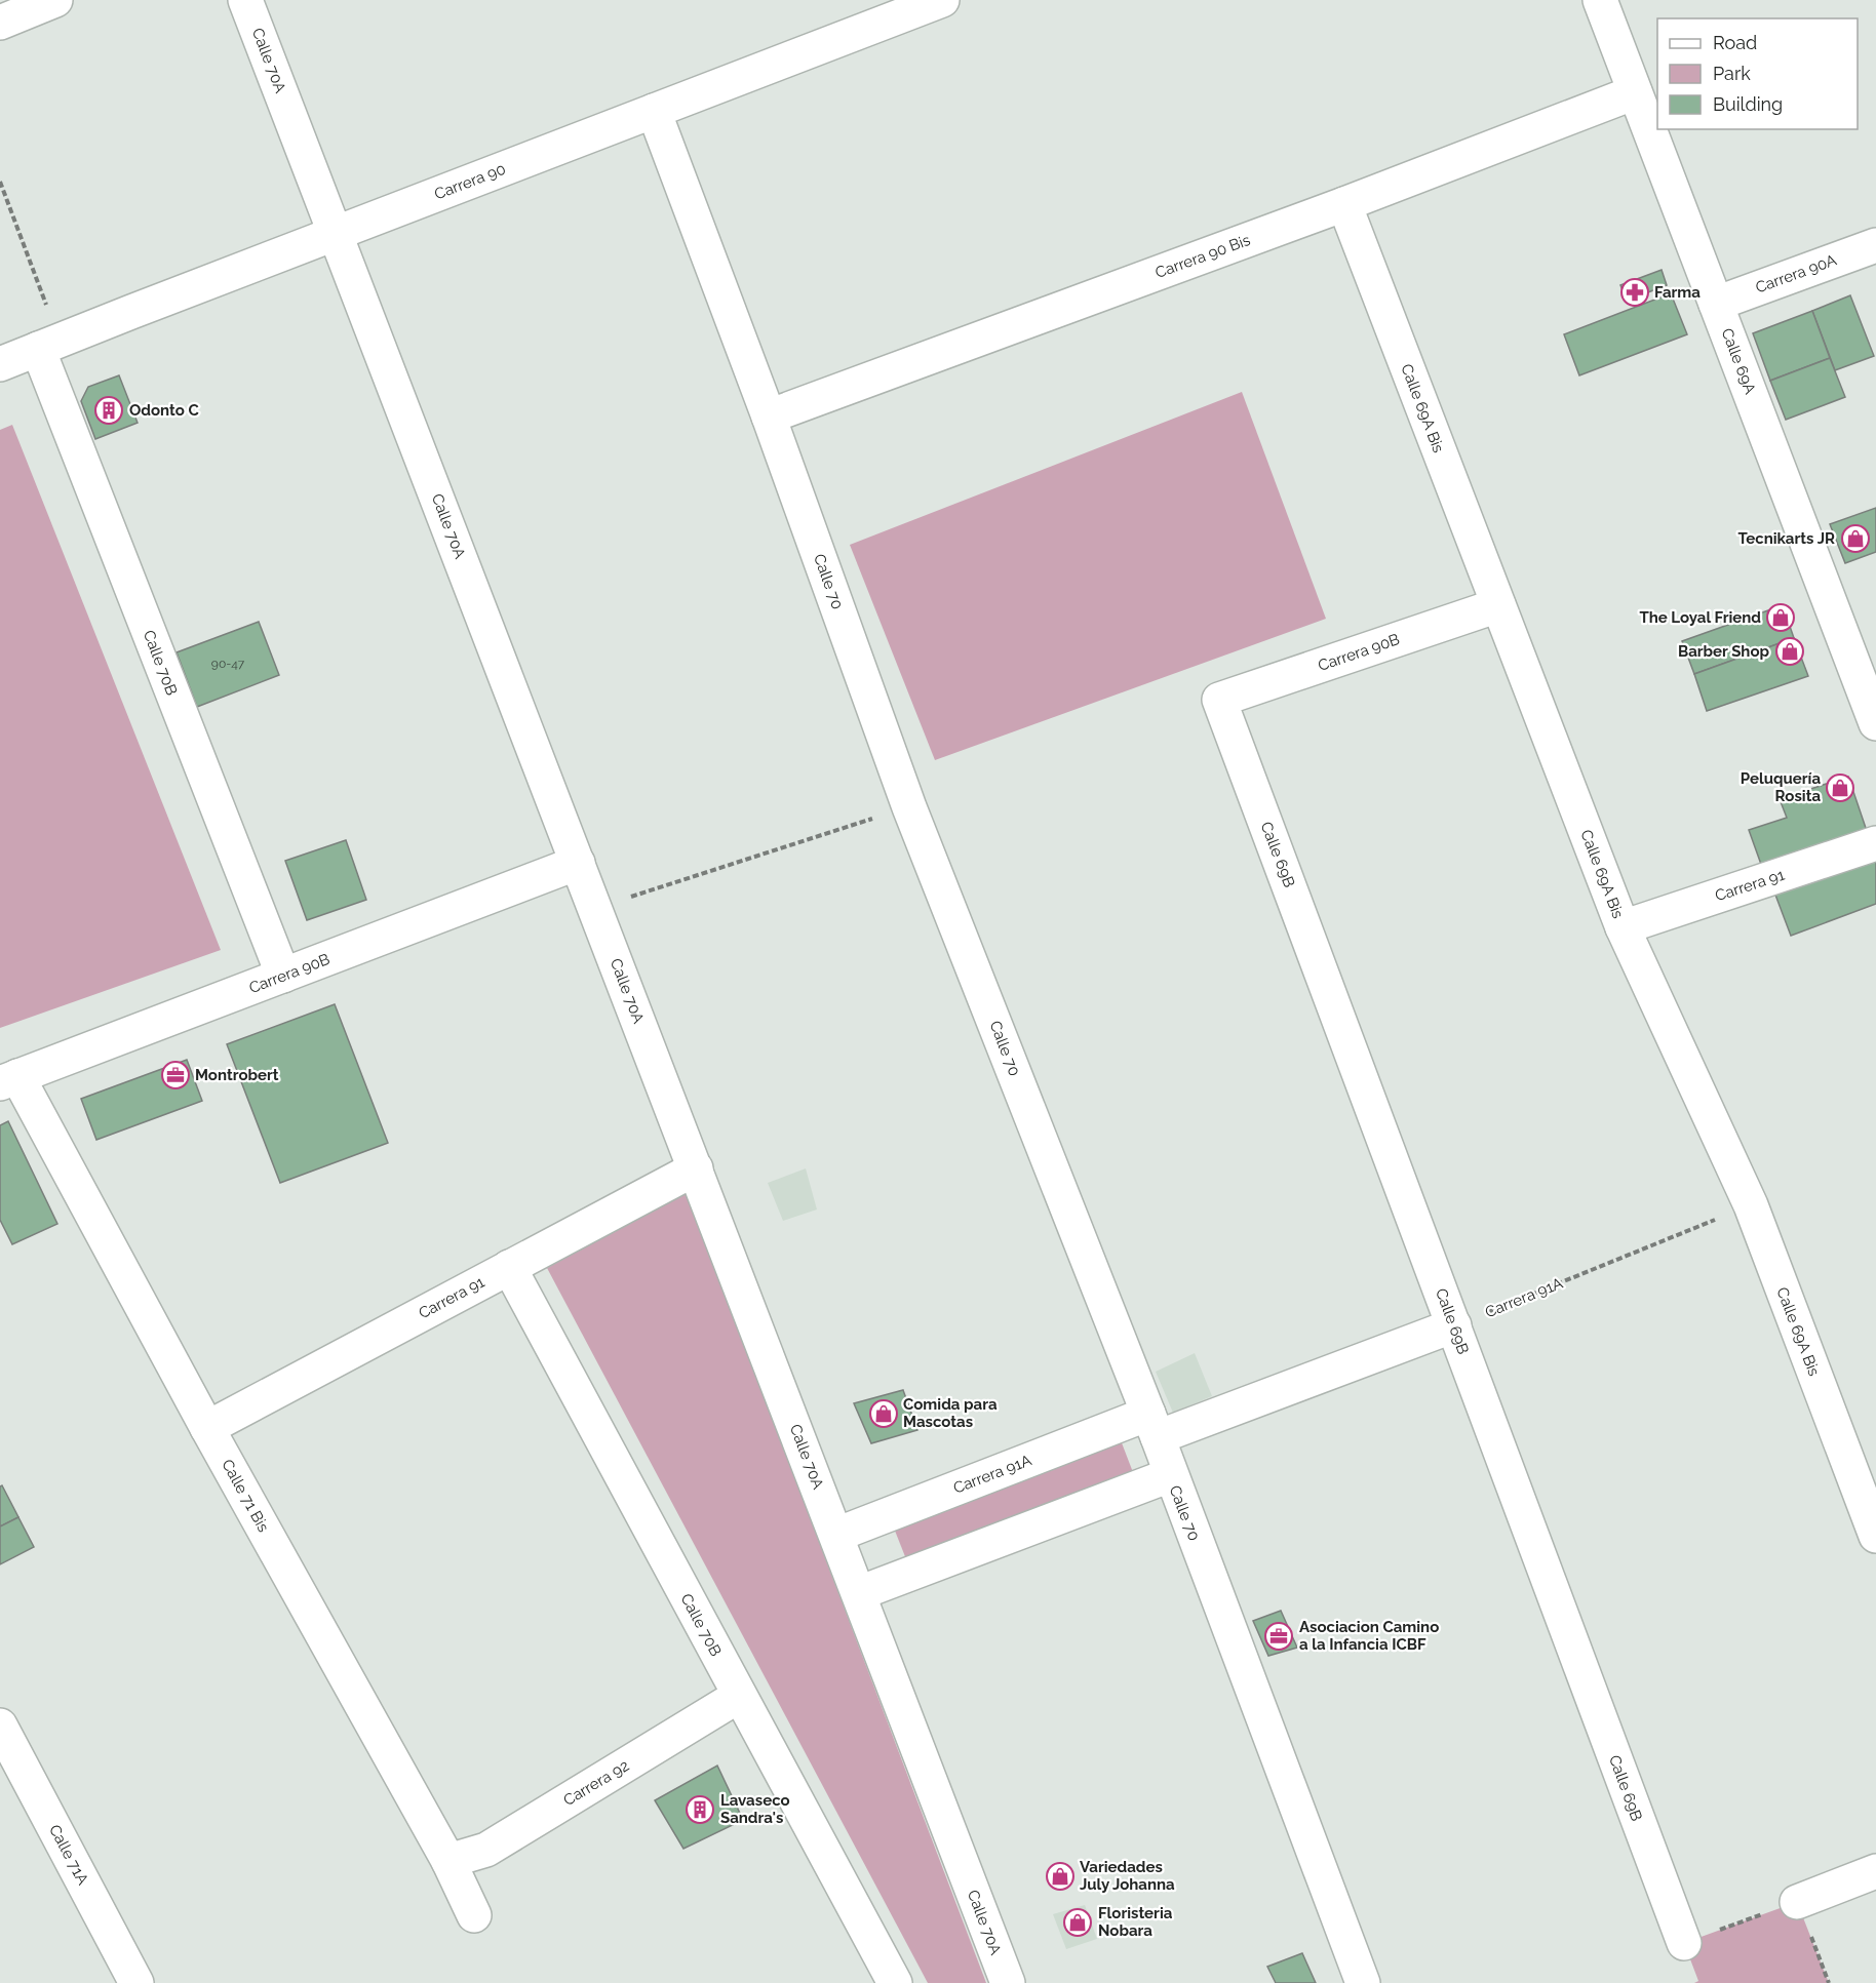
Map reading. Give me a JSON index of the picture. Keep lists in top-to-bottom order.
{
  "streets": {
    "street": [
      "Calle 70A",
      "Carrera 90",
      "Carrera 90 Bis",
      "Carrera 90A",
      "Calle 69A",
      "Calle 69A Bis",
      "Calle 70",
      "Carrera 90B",
      "Calle 70B",
      "Calle 69B",
      "Carrera 91",
      "Carrera 91A",
      "Calle 71 Bis",
      "Carrera 92",
      "Calle 71A"
    ]
  },
  "crossings": [
    ["Calle 70A", "Carrera 90"],
    ["Calle 70A", "Carrera 90B"],
    ["Calle 70A", "Carrera 91"],
    ["Calle 70A", "Carrera 91A"],
    ["Carrera 90", "Calle 70"],
    ["Carrera 90", "Calle 70B"],
    ["Carrera 90 Bis", "Calle 69A"],
    ["Carrera 90 Bis", "Calle 69A Bis"],
    ["Carrera 90 Bis", "Calle 70"],
    ["Carrera 90A", "Calle 69A"],
    ["Calle 69A Bis", "Carrera 90B"],
    ["Calle 69A Bis", "Carrera 91"],
    ["Calle 69A Bis", "Carrera 91A"],
    ["Calle 70", "Carrera 91A"],
    ["Carrera 90B", "Calle 70B"],
    ["Carrera 90B", "Calle 69B"],
    ["Carrera 90B", "Calle 71 Bis"],
    ["Calle 70B", "Carrera 91"],
    ["Calle 70B", "Carrera 92"],
    ["Calle 69B", "Carrera 91A"],
    ["Carrera 91", "Calle 71 Bis"],
    ["Calle 71 Bis", "Carrera 92"]
  ],
  "places": {
    "pharmacy": ["Farma"],
    "building": ["Odonto C", "Lavaseco Sandra's"],
    "shop": [
      "Tecnikarts JR",
      "The Loyal Friend",
      "Barber Shop",
      "Peluquería Rosita",
      "Comida para Mascotas",
      "Variedades July Johanna",
      "Floristeria Nobara"
    ],
    "office": ["Montrobert", "Asociacion Camino a la Infancia ICBF"]
  },
  "house_numbers": ["90-47"],
  "legend": ["Road", "Park", "Building"]
}
